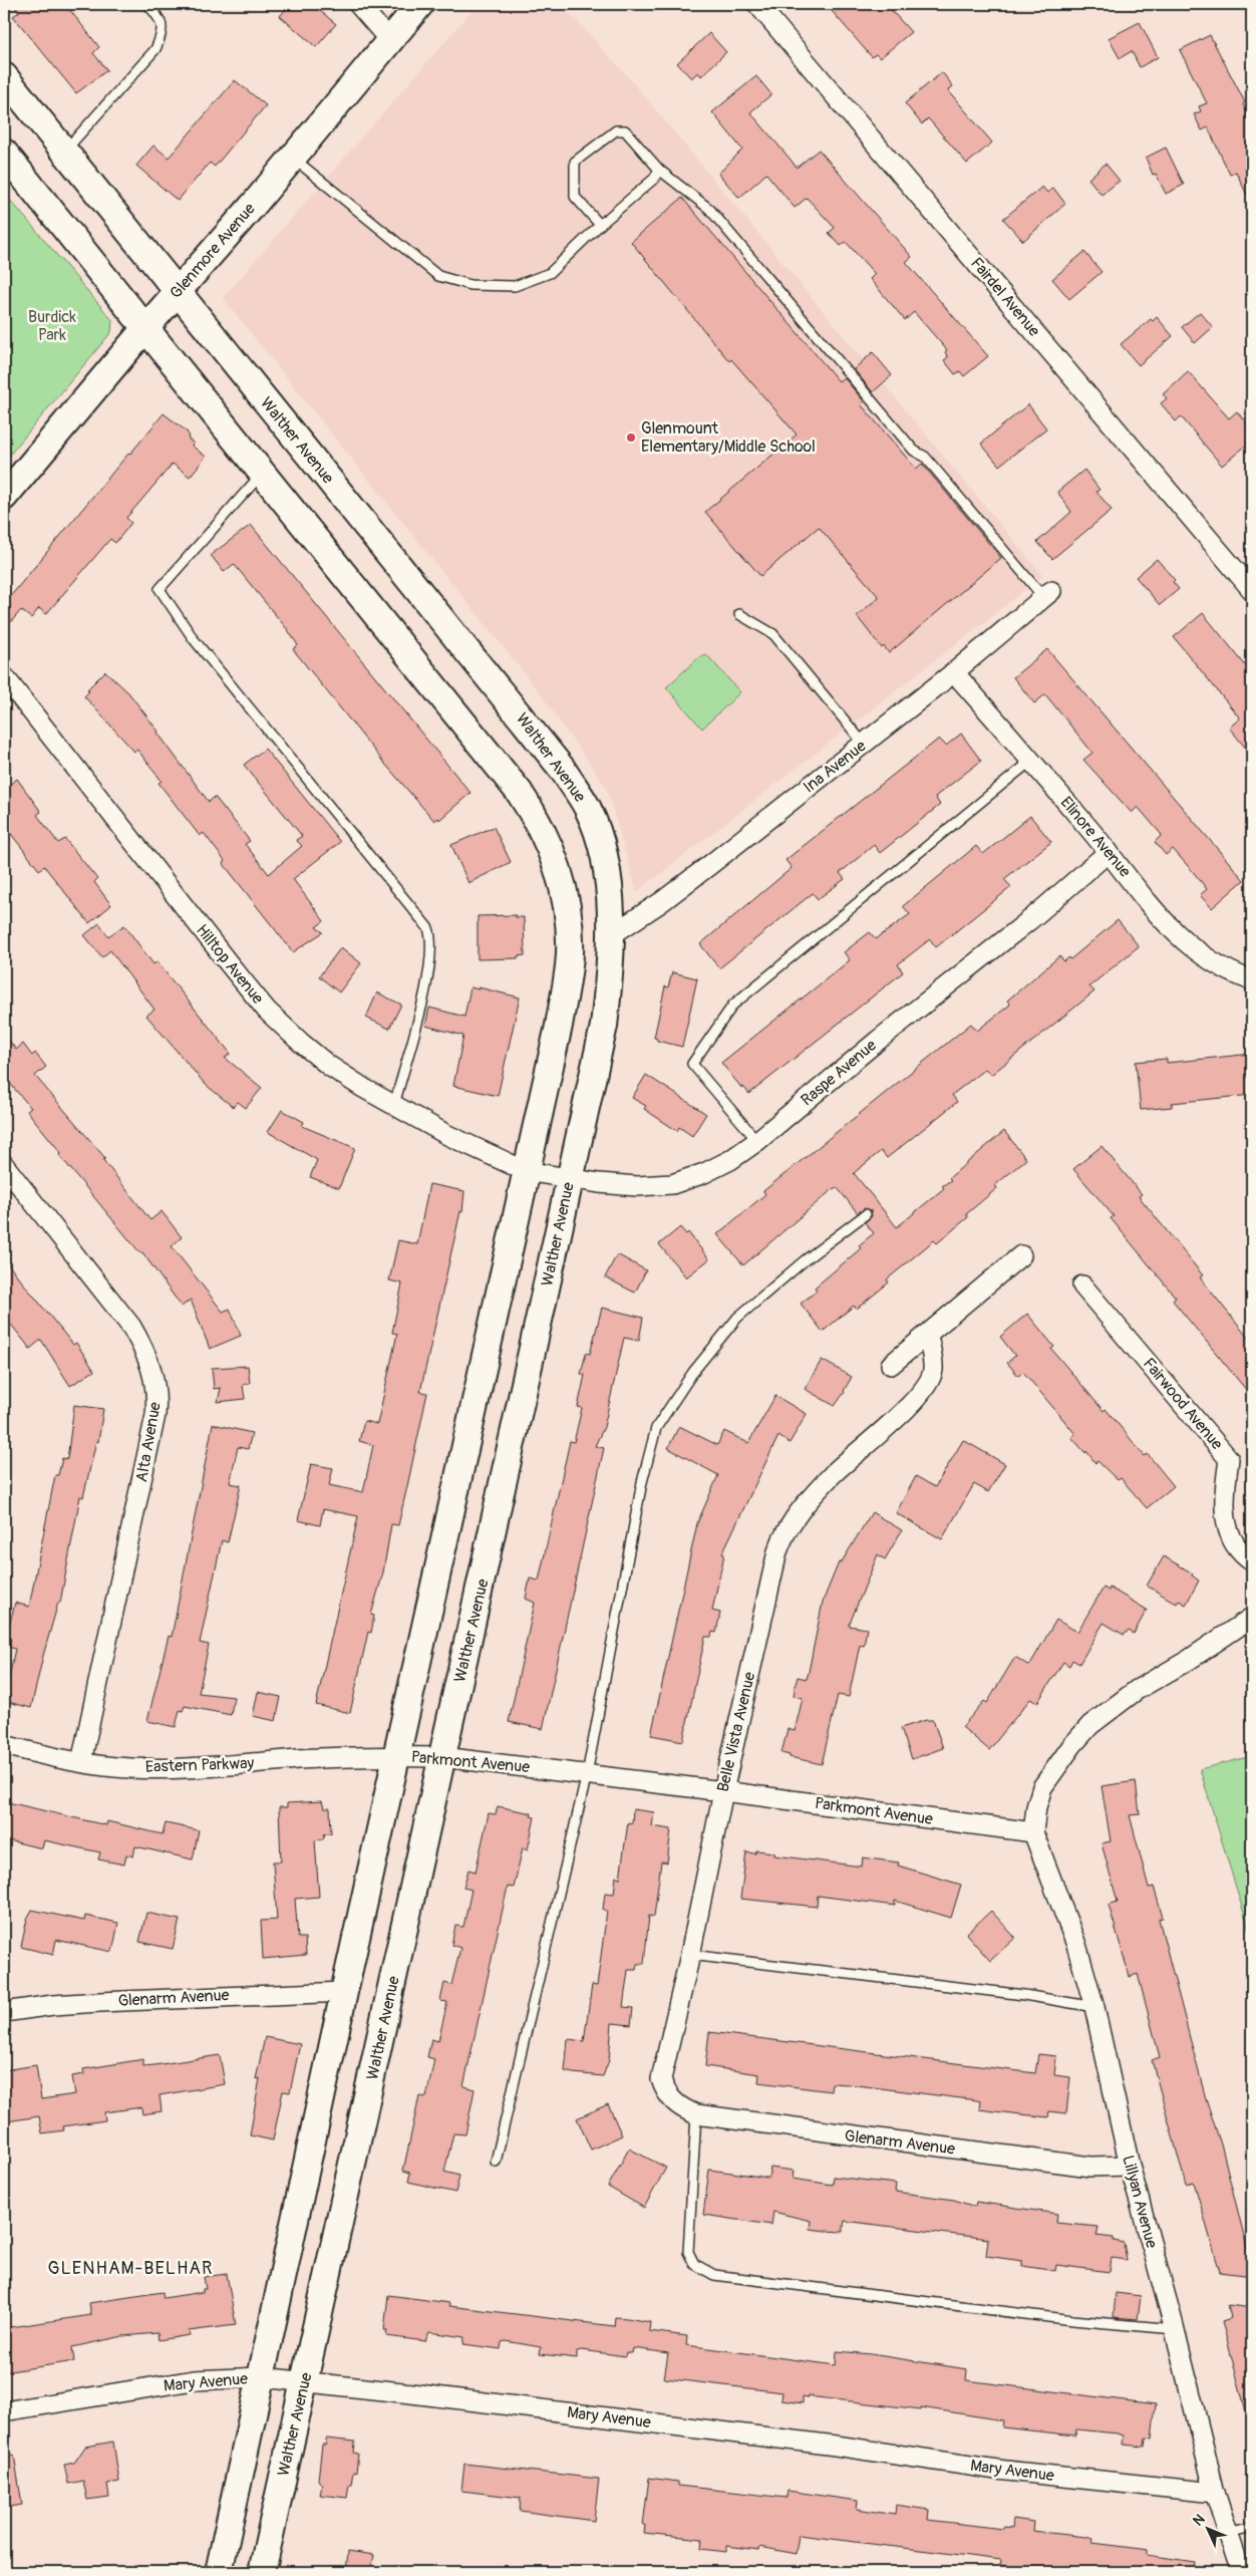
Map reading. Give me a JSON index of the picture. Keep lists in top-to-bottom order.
{
  "streets": {
    "main road": ["Glenmore Avenue", "Walther Avenue"],
    "street": [
      "Fairdel Avenue",
      "Ina Avenue",
      "Elinore Avenue",
      "Hilltop Avenue",
      "Raspe Avenue",
      "Fairwood Avenue",
      "Alta Avenue",
      "Belle Vista Avenue",
      "Parkmont Avenue",
      "Eastern Parkway",
      "Glenarm Avenue",
      "Lillyan Avenue",
      "Mary Avenue"
    ]
  },
  "crossings": [
    ["Glenmore Avenue", "Walther Avenue"],
    ["Walther Avenue", "Ina Avenue"],
    ["Walther Avenue", "Raspe Avenue"],
    ["Walther Avenue", "Parkmont Avenue"],
    ["Walther Avenue", "Mary Avenue"],
    ["Ina Avenue", "Elinore Avenue"],
    ["Elinore Avenue", "Raspe Avenue"],
    ["Hilltop Avenue", "Raspe Avenue"],
    ["Alta Avenue", "Eastern Parkway"],
    ["Belle Vista Avenue", "Parkmont Avenue"],
    ["Belle Vista Avenue", "Glenarm Avenue"],
    ["Parkmont Avenue", "Eastern Parkway"],
    ["Parkmont Avenue", "Lillyan Avenue"],
    ["Glenarm Avenue", "Lillyan Avenue"],
    ["Lillyan Avenue", "Mary Avenue"]
  ],
  "districts": ["GLENHAM-BELHAR"],
  "parks": ["Burdick Park"],
  "places": ["Glenmount Elementary/Middle School"],
  "north": "top left"
}
